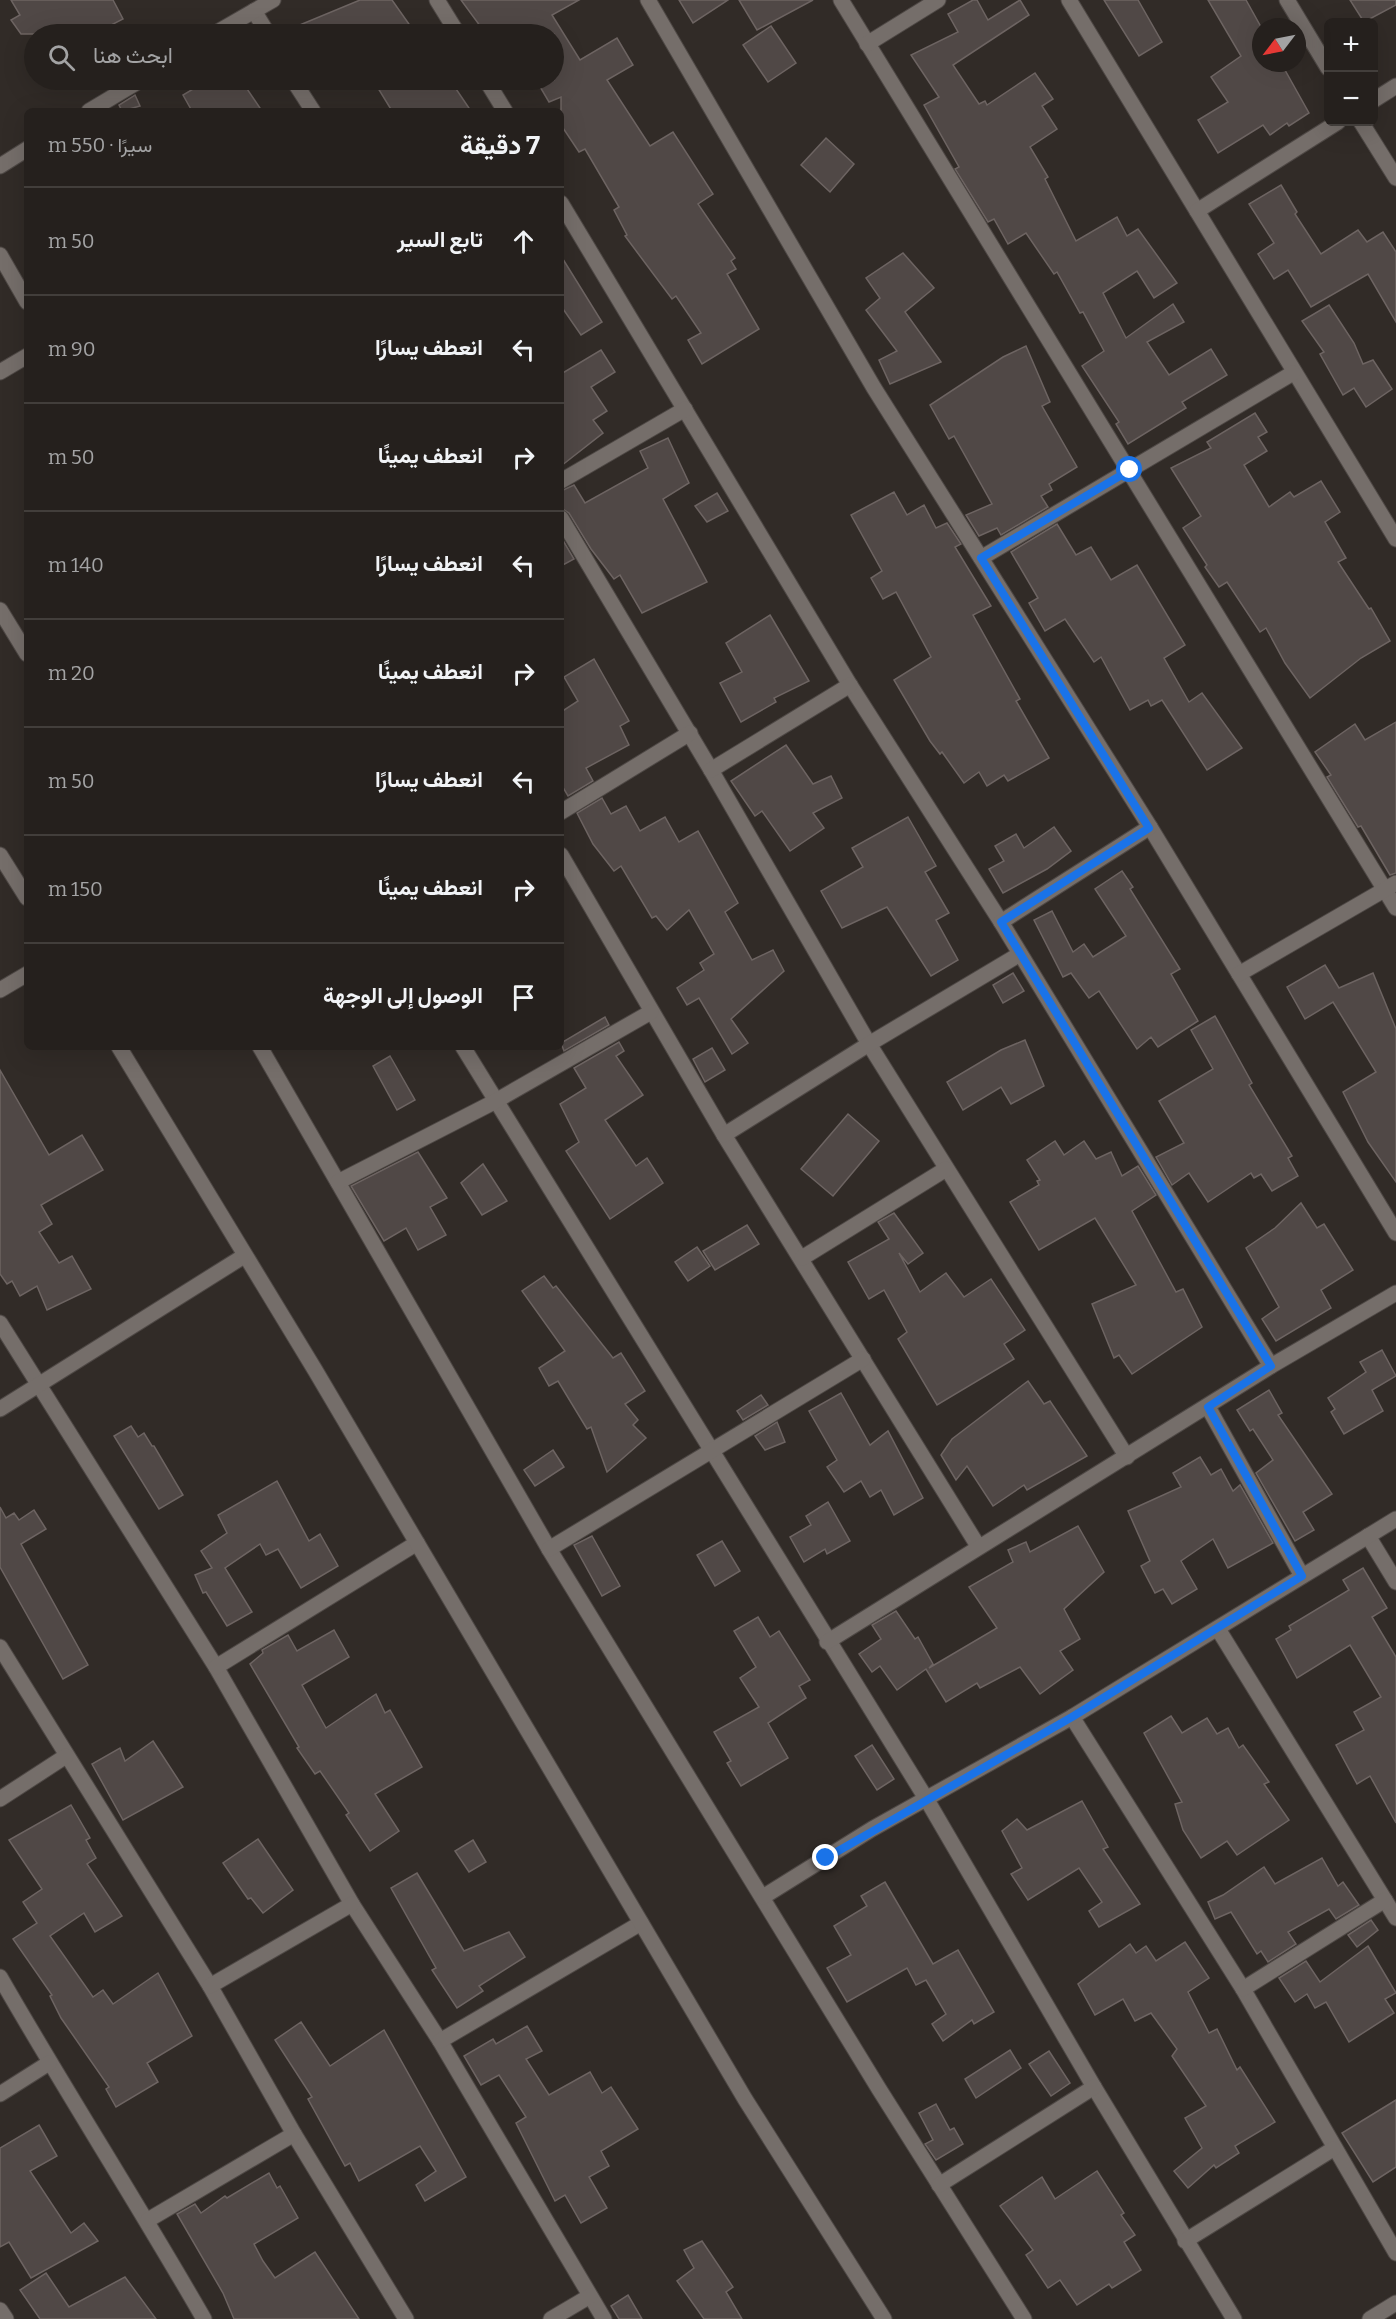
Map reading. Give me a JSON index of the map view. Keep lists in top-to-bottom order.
{
  "north": "bottom left",
  "page": {
    "map_buttons": ["+", "−"],
    "search": "ابحث هنا",
    "heading": ["7 دقيقة", "سيرًا · 550 m"],
    "list": [
      ["تابع السير", "50 m"],
      ["انعطف يسارًا", "90 m"],
      ["انعطف يمينًا", "50 m"],
      ["انعطف يسارًا", "140 m"],
      ["انعطف يمينًا", "20 m"],
      ["انعطف يسارًا", "50 m"],
      ["انعطف يمينًا", "150 m"],
      "الوصول إلى الوجهة"
    ]
  }
}
